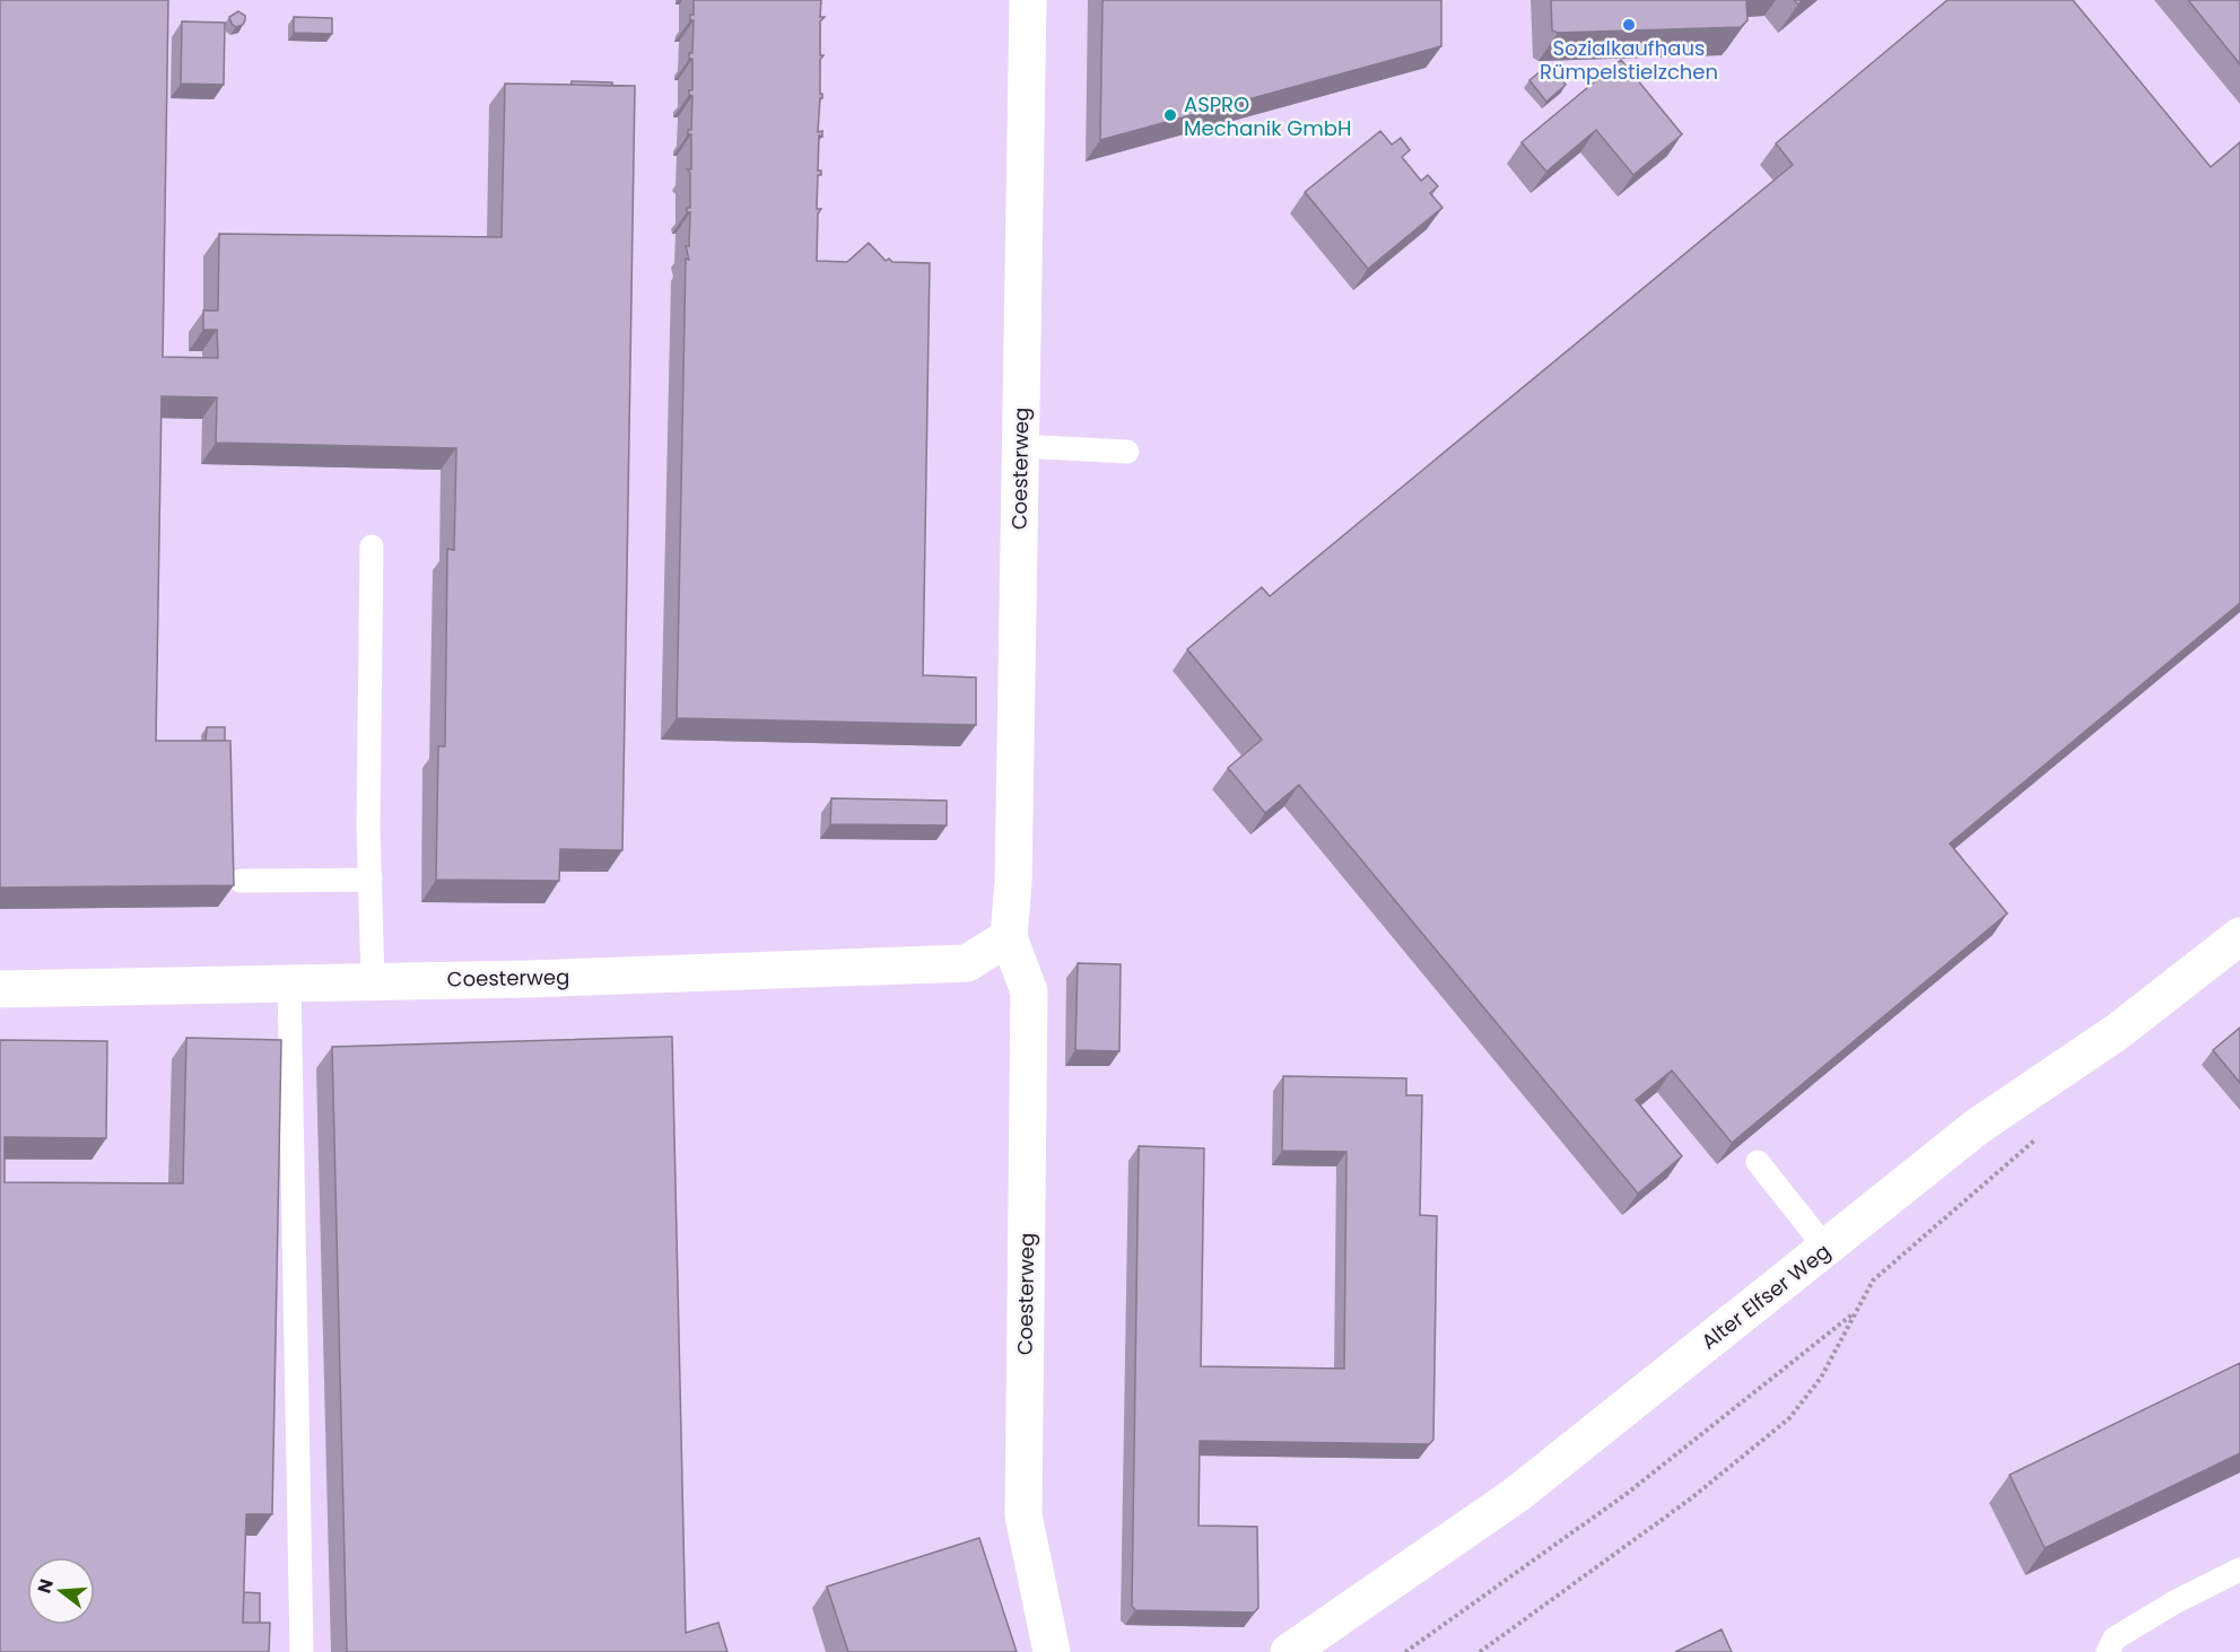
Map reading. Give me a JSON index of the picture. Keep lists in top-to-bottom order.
{
  "streets": {
    "street": ["Coesterweg", "Alter Elfser Weg"]
  },
  "places": ["Sozialkaufhaus Rümpelstielzchen", "ASPRO Mechanik GmbH"],
  "north": "left"
}
